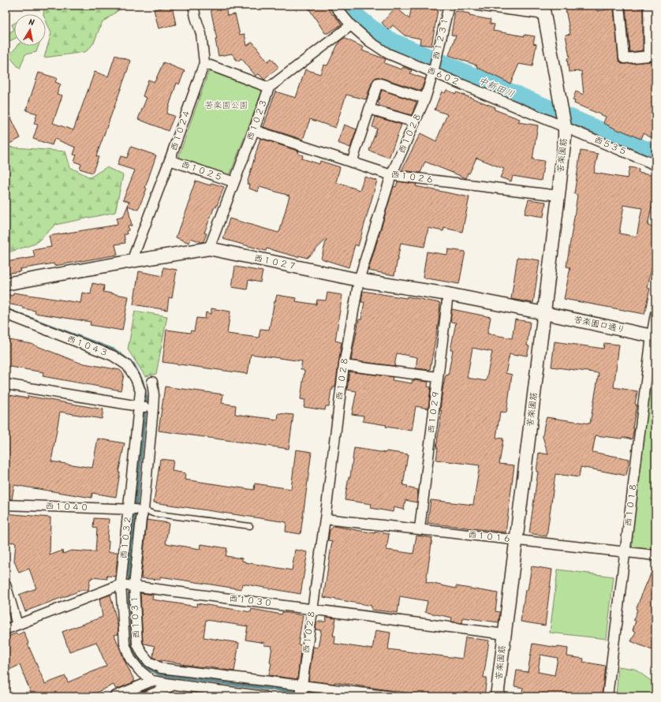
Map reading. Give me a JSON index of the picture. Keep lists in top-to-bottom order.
{
  "streets": {
    "street": [
      "西１２３１",
      "西６０２",
      "西１０２３",
      "西１０２４",
      "西１０２８",
      "西５３５",
      "苦楽園筋",
      "西１０２５",
      "西１０２６",
      "西１０２７",
      "苦楽園口通り",
      "西１０４３",
      "西１０２９",
      "西１０１８",
      "西１０４０",
      "西１０３２",
      "西１０１６",
      "西１０３０",
      "西１０３１"
    ]
  },
  "crossings": [
    ["西１２３１", "西６０２"],
    ["西１２３１", "西１０２８"],
    ["西６０２", "西１０２３"],
    ["西６０２", "西１０２８"],
    ["西６０２", "西５３５"],
    ["西６０２", "苦楽園筋"],
    ["西１０２３", "西１０２５"],
    ["西１０２３", "西１０２６"],
    ["西１０２３", "西１０２７"],
    ["西１０２４", "西１０２５"],
    ["西１０２４", "西１０２７"],
    ["西１０２８", "西１０２６"],
    ["西１０２８", "西１０２７"],
    ["西１０２８", "西１０１６"],
    ["西１０２８", "西１０３０"],
    ["西１０２８", "西１０３１"],
    ["西５３５", "苦楽園筋"],
    ["苦楽園筋", "西１０２６"],
    ["苦楽園筋", "西１０２７"],
    ["苦楽園筋", "苦楽園口通り"],
    ["苦楽園筋", "西１０１６"],
    ["苦楽園筋", "西１０３０"],
    ["西１０２７", "苦楽園口通り"],
    ["西１０２７", "西１０２９"],
    ["苦楽園口通り", "西１０１８"],
    ["西１０４３", "西１０３２"],
    ["西１０２９", "西１０１６"],
    ["西１０１８", "西１０１６"],
    ["西１０４０", "西１０３２"],
    ["西１０４０", "西１０３１"],
    ["西１０３２", "西１０３０"],
    ["西１０３０", "西１０３１"]
  ],
  "water": ["中新田川"],
  "parks": ["苦楽園公園"],
  "north": "top"
}
